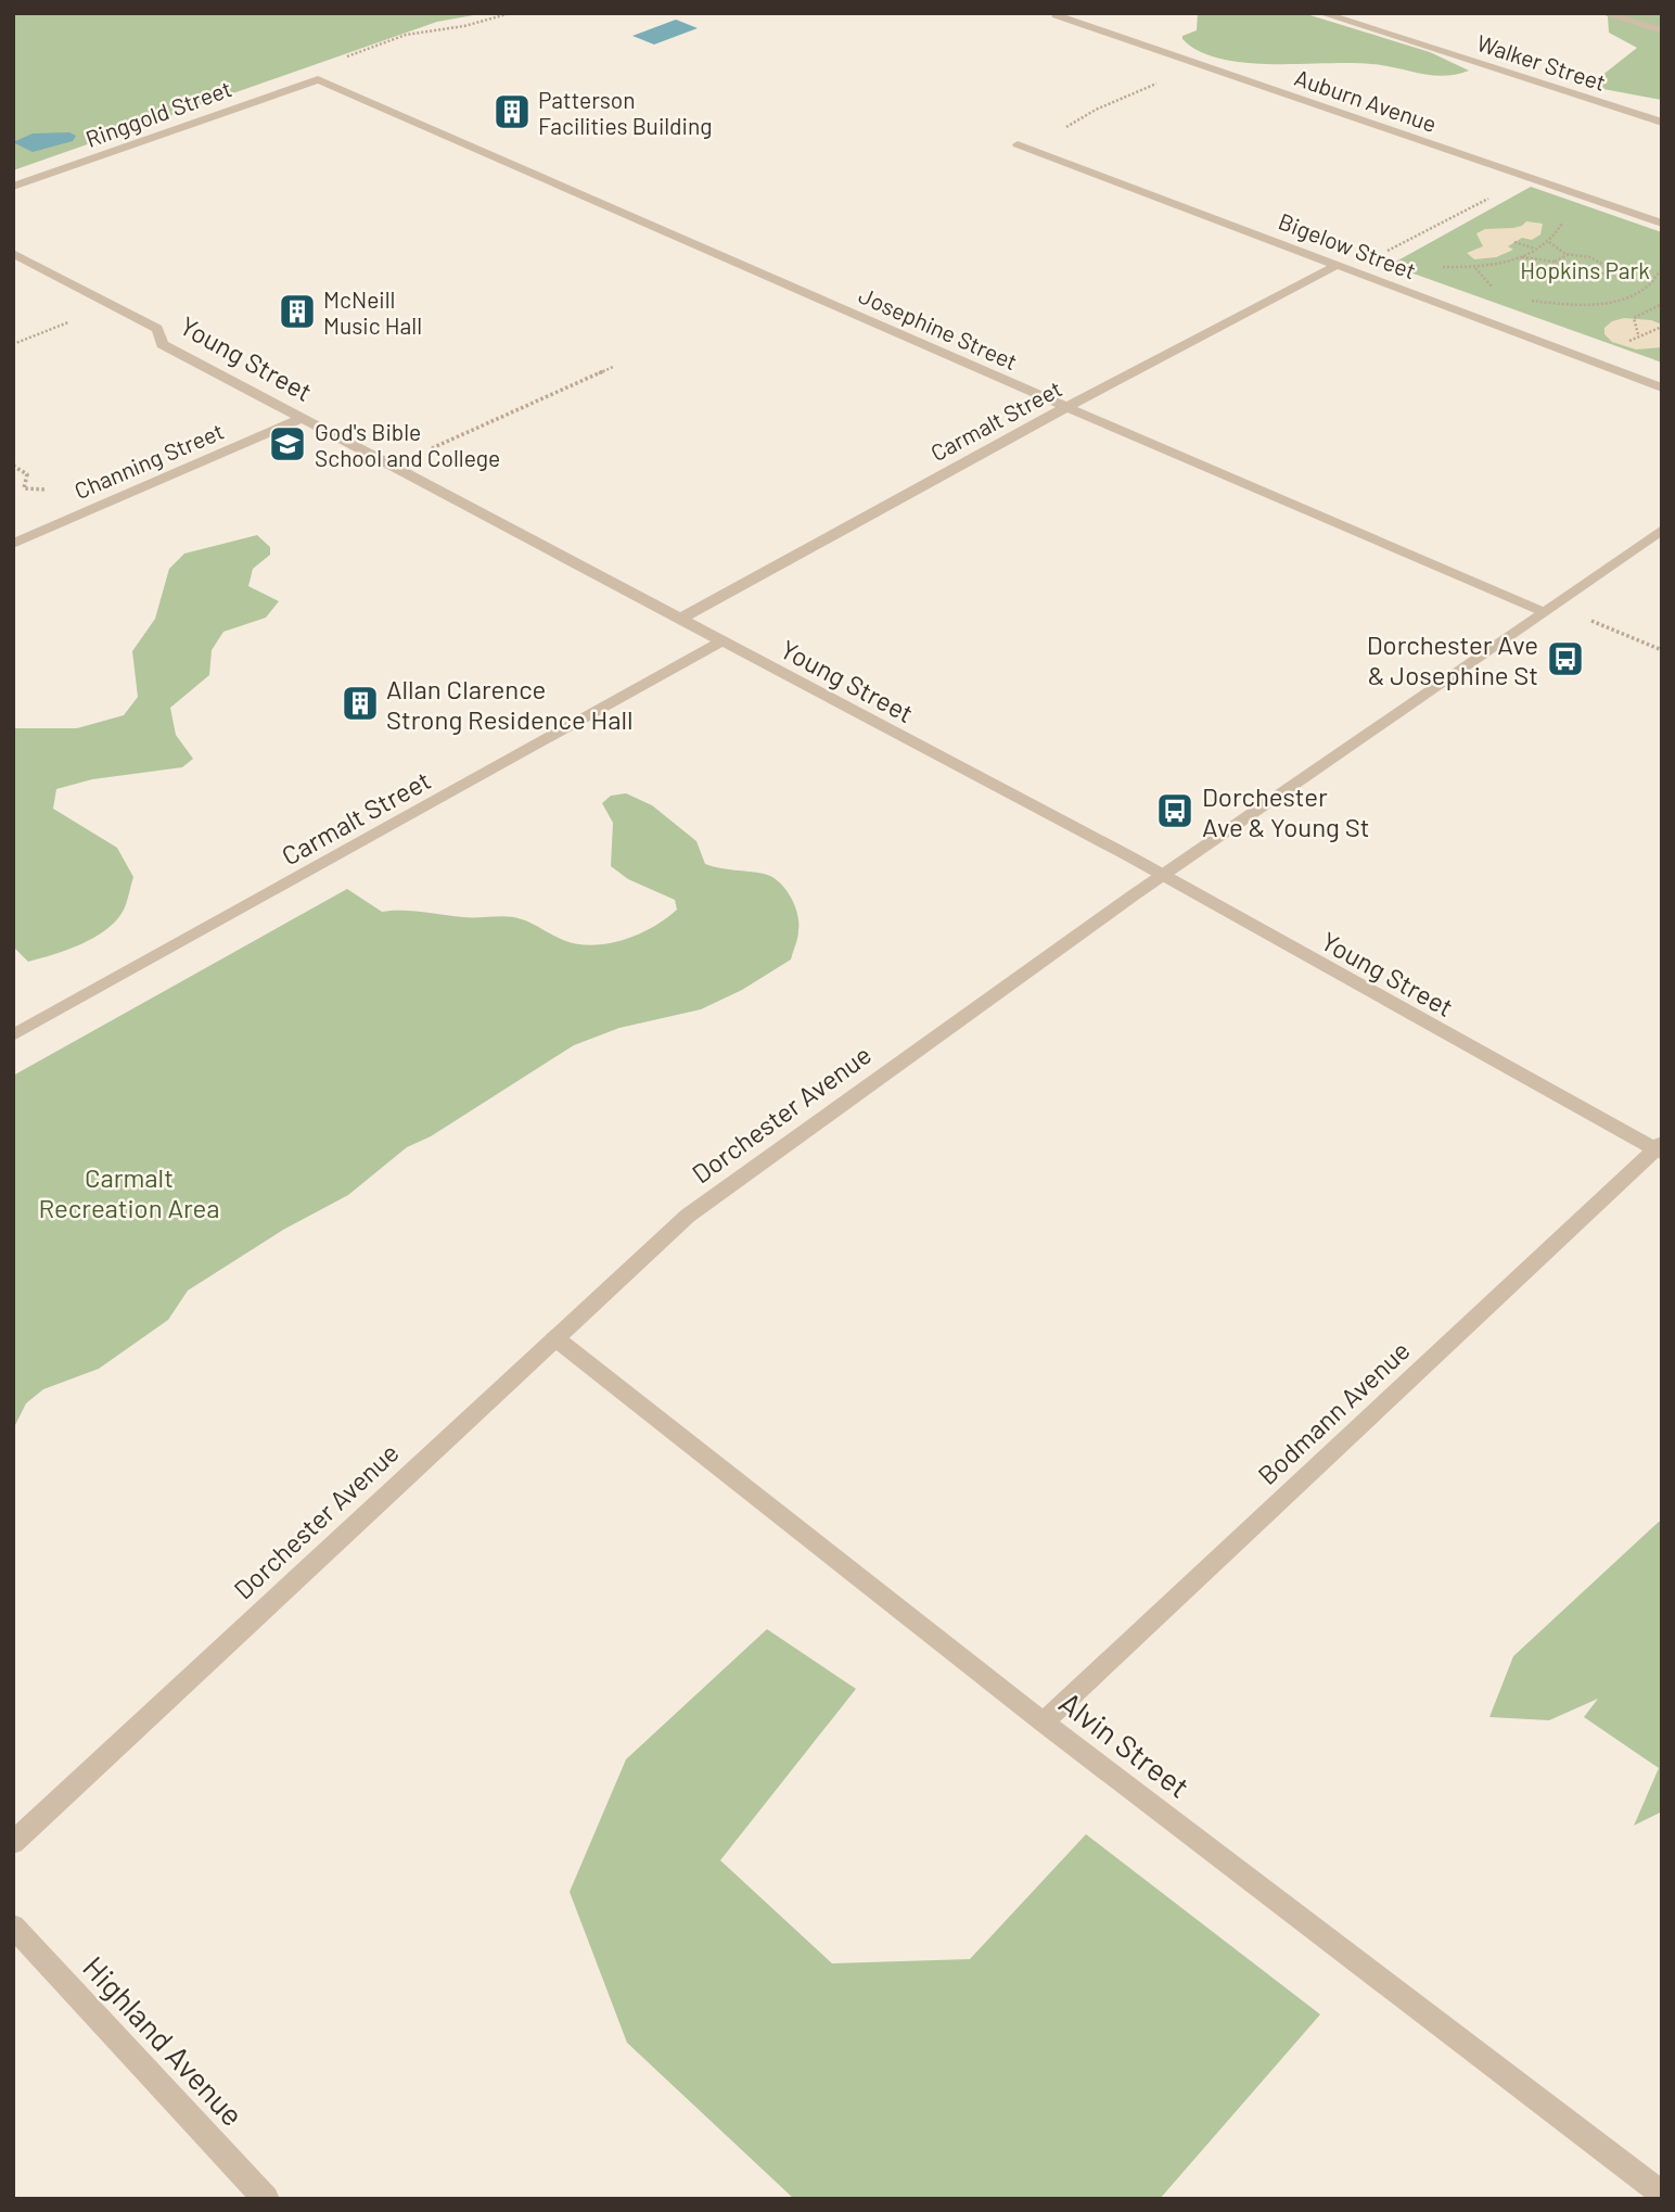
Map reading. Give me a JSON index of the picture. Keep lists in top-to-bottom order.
{
  "streets": {
    "street": [
      "Walker Street",
      "Auburn Avenue",
      "Ringgold Street",
      "Bigelow Street",
      "Josephine Street",
      "Young Street",
      "Carmalt Street",
      "Channing Street",
      "Dorchester Avenue",
      "Bodmann Avenue",
      "Alvin Street",
      "Highland Avenue"
    ]
  },
  "crossings": [
    ["Ringgold Street", "Josephine Street"],
    ["Bigelow Street", "Carmalt Street"],
    ["Josephine Street", "Carmalt Street"],
    ["Josephine Street", "Dorchester Avenue"],
    ["Young Street", "Carmalt Street"],
    ["Young Street", "Channing Street"],
    ["Young Street", "Dorchester Avenue"],
    ["Young Street", "Bodmann Avenue"],
    ["Dorchester Avenue", "Alvin Street"],
    ["Bodmann Avenue", "Alvin Street"]
  ],
  "parks": ["Hopkins Park", "Carmalt Recreation Area"],
  "places": {
    "building": ["Patterson Facilities Building", "McNeill Music Hall", "Allan Clarence Strong Residence Hall"],
    "school or university": ["God's Bible School and College"],
    "bus stop": ["Dorchester Ave & Josephine St", "Dorchester Ave & Young St"]
  }
}
